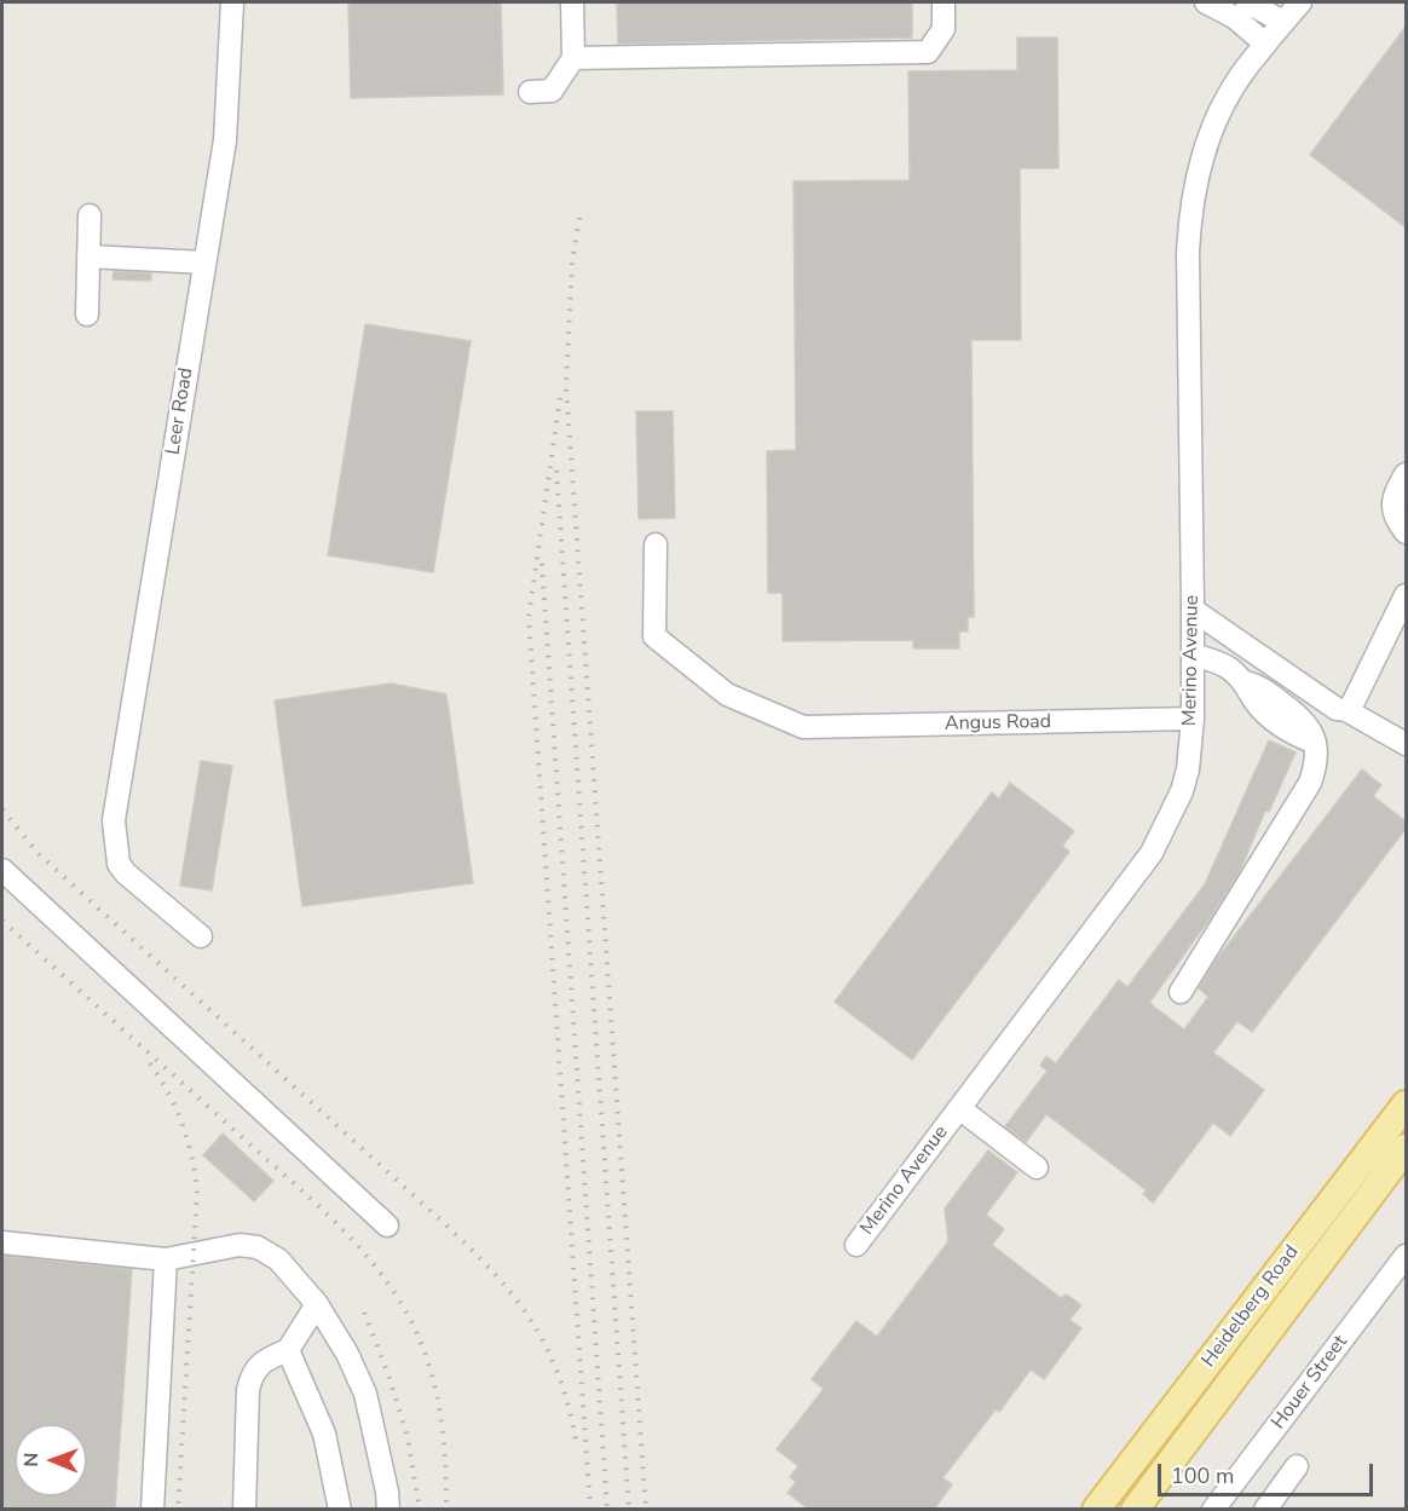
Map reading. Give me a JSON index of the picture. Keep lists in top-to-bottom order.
{
  "streets": {
    "main road": ["Heidelberg Road"],
    "street": [
      "Leer Road",
      "Merino Avenue",
      "Angus Road",
      "Houer Street"
    ]
  },
  "crossings": [
    ["Merino Avenue", "Angus Road"]
  ],
  "scale_bar": "100 m",
  "north": "left"
}
